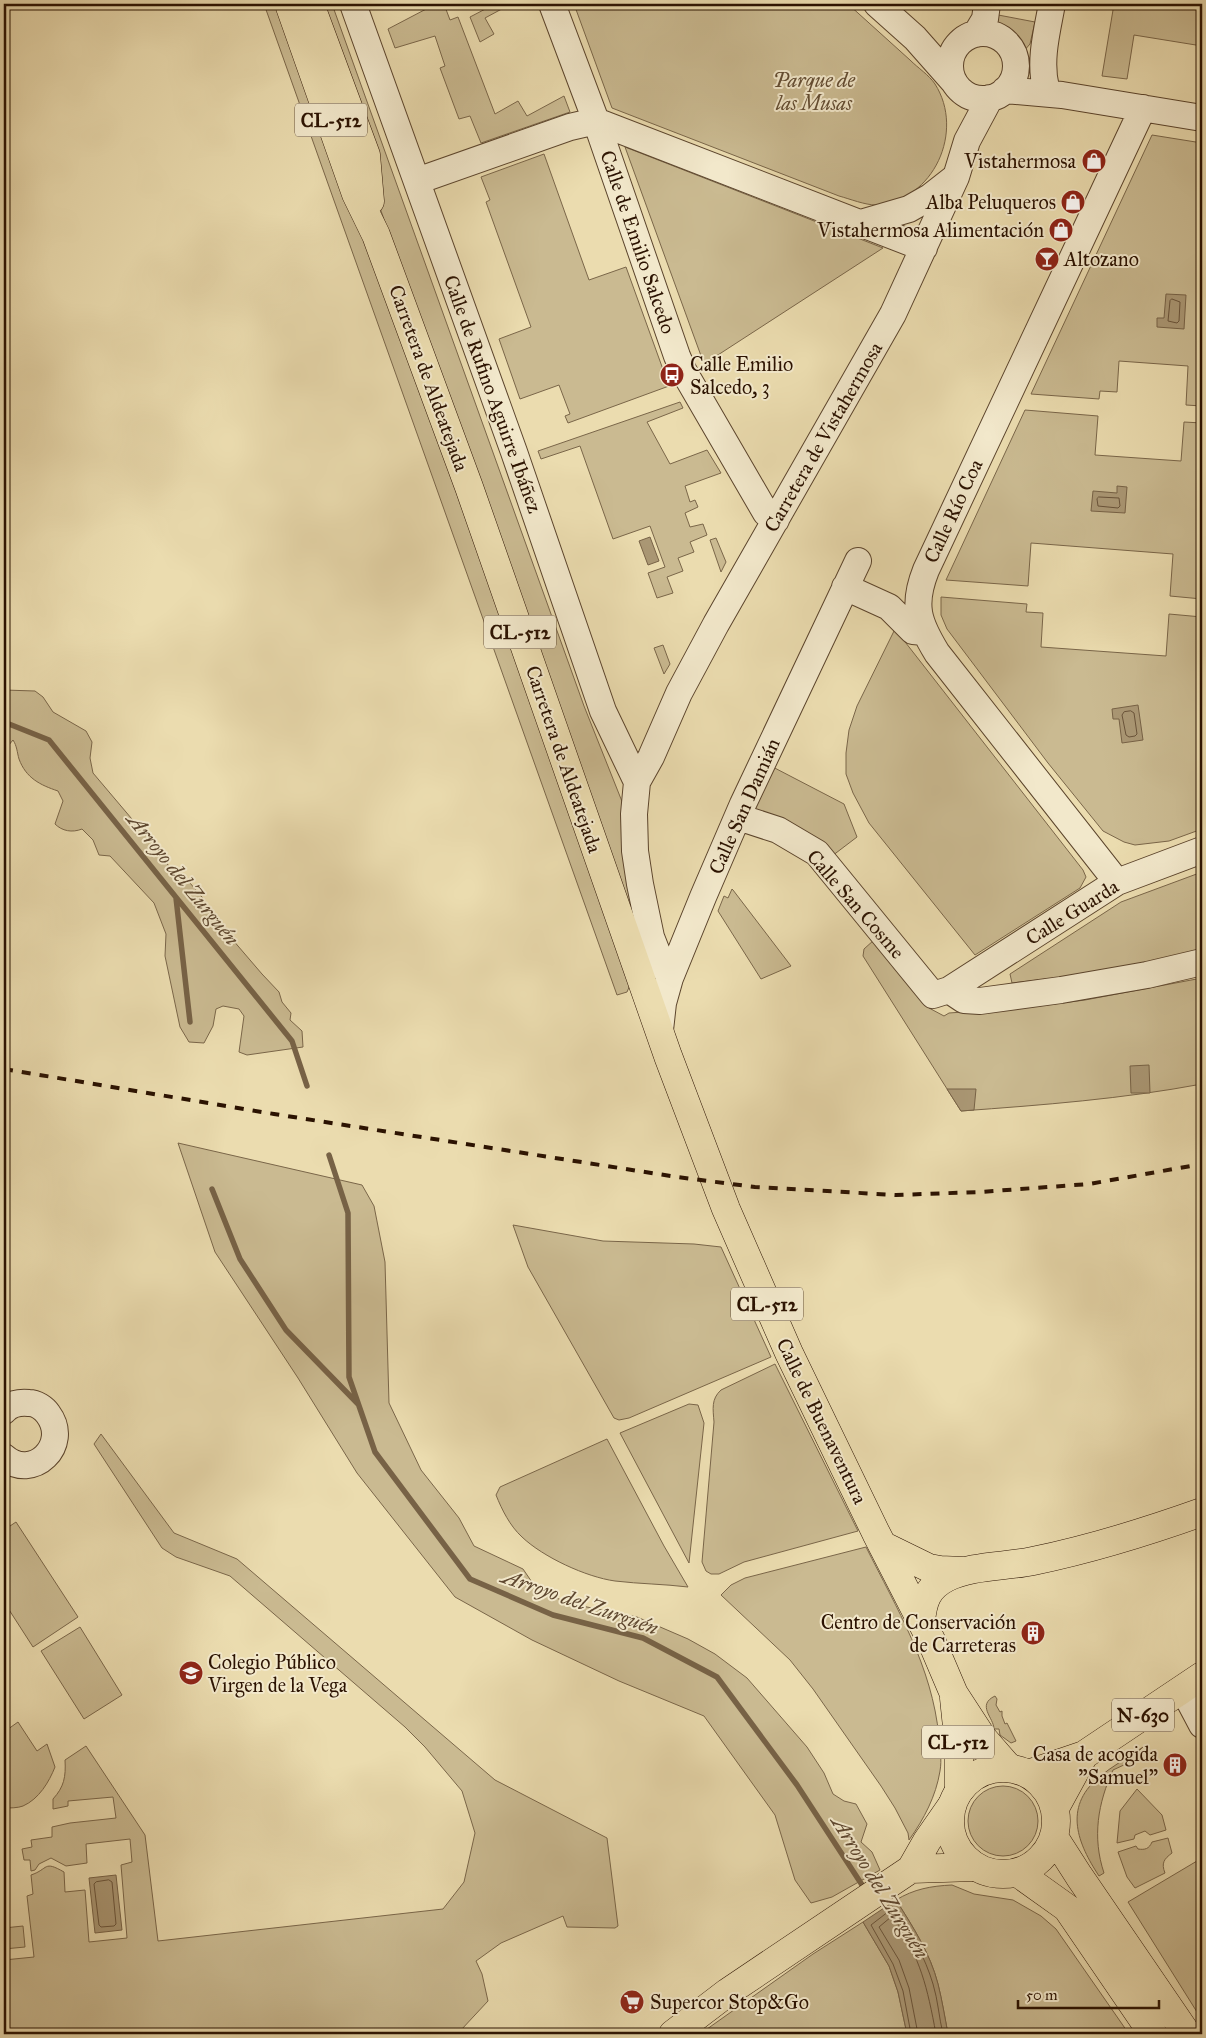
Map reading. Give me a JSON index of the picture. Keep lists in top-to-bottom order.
{
  "streets": {
    "main road": [
      "CL-512",
      "Carretera de Aldeatejada",
      "Calle de Buenaventura",
      "N-630"
    ],
    "street": [
      "Calle de Emilio Salcedo",
      "Calle de Rufino Aguirre Ibáñez",
      "Carretera de Vistahermosa",
      "Calle Río Coa",
      "Calle San Damián",
      "Calle San Cosme",
      "Calle Guarda"
    ]
  },
  "crossings": [
    ["Calle de Emilio Salcedo", "Carretera de Vistahermosa"],
    ["Carretera de Aldeatejada", "Calle San Damián"],
    ["Carretera de Aldeatejada", "Calle de Buenaventura"],
    ["Calle de Rufino Aguirre Ibáñez", "Carretera de Vistahermosa"],
    ["Carretera de Vistahermosa", "Calle San Damián"],
    ["Calle Río Coa", "Calle Guarda"],
    ["Calle San Damián", "Calle San Cosme"],
    ["Calle San Damián", "Calle de Buenaventura"],
    ["Calle San Cosme", "Calle Guarda"],
    ["Calle de Buenaventura", "N-630"]
  ],
  "water": ["Arroyo del Zurguén"],
  "parks": ["Parque de las Musas"],
  "places": {
    "shop": ["Vistahermosa", "Alba Peluqueros", "Vistahermosa Alimentación"],
    "bar": ["Altozano"],
    "bus stop": ["Calle Emilio Salcedo, 3"],
    "building": ["Centro de Conservación de Carreteras", "Casa de acogida \"Samuel\""],
    "school or university": ["Colegio Público Virgen de la Vega"],
    "supermarket": ["Supercor Stop&Go"]
  },
  "scale_bar": "50 m"
}
